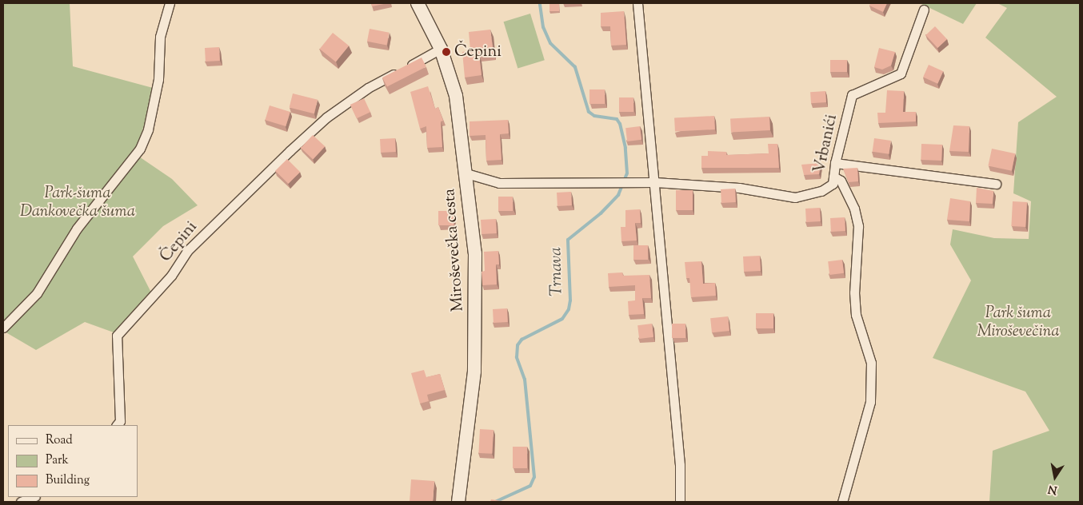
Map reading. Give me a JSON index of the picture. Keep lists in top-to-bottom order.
{
  "streets": {
    "main road": ["Miroševečka cesta"],
    "street": ["Vrbanići", "Čepini"]
  },
  "crossings": [
    ["Vrbanići", "Miroševečka cesta"],
    ["Čepini", "Miroševečka cesta"]
  ],
  "water": ["Trnava"],
  "parks": ["Park-šuma Dankovečka šuma", "Park šuma Miroševečina"],
  "places": ["Čepini"],
  "legend": ["Road", "Park", "Building"],
  "north": "bottom"
}
